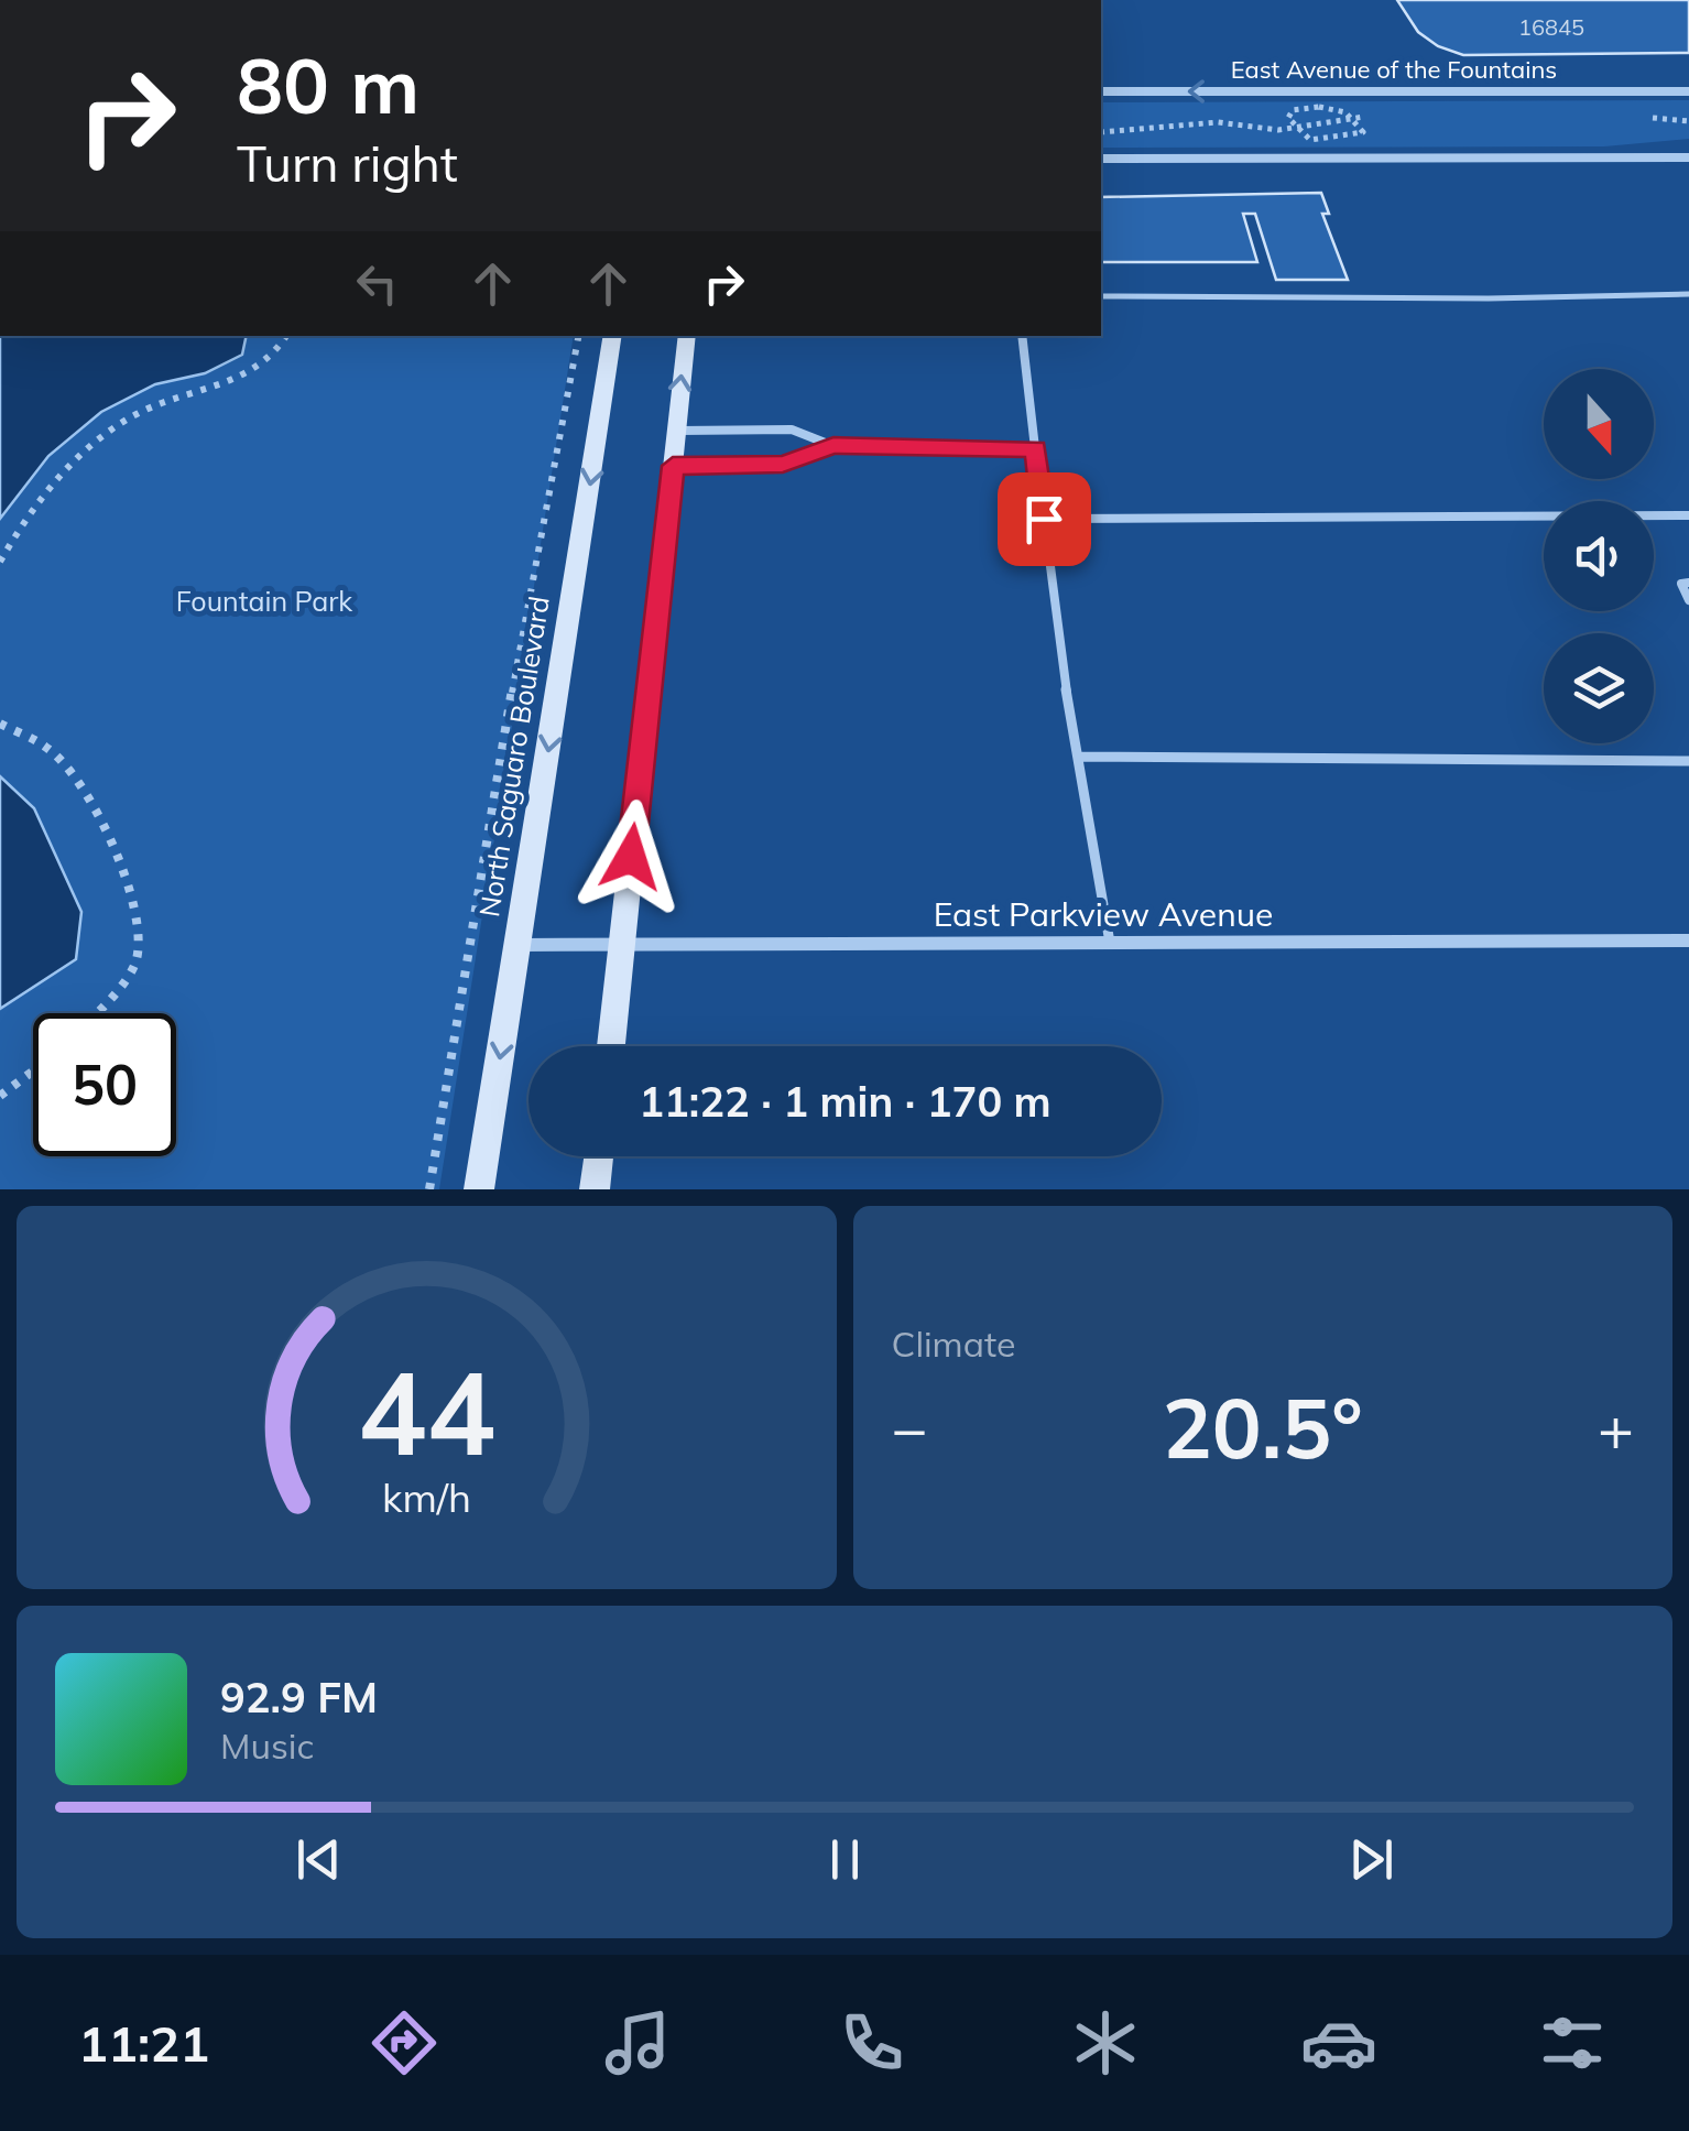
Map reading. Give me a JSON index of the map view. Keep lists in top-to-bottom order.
{
  "streets": {
    "main road": ["North Saguaro Boulevard"],
    "street": ["East Avenue of the Fountains", "East Parkview Avenue"]
  },
  "crossings": [
    ["North Saguaro Boulevard", "East Parkview Avenue"]
  ],
  "parks": ["Fountain Park"],
  "house_numbers": ["16845"],
  "north": "bottom",
  "page": {
    "turn": ["80 m", "Turn right"],
    "limit": "50",
    "trip": "11:22 · 1 min · 170 m",
    "tile": "Climate",
    "heat": ["−", "20.5°", "+"],
    "song": ["92.9 FM", "Music"],
    "tabs": "11:21",
    "gauge": ["44", "km/h"]
  }
}
